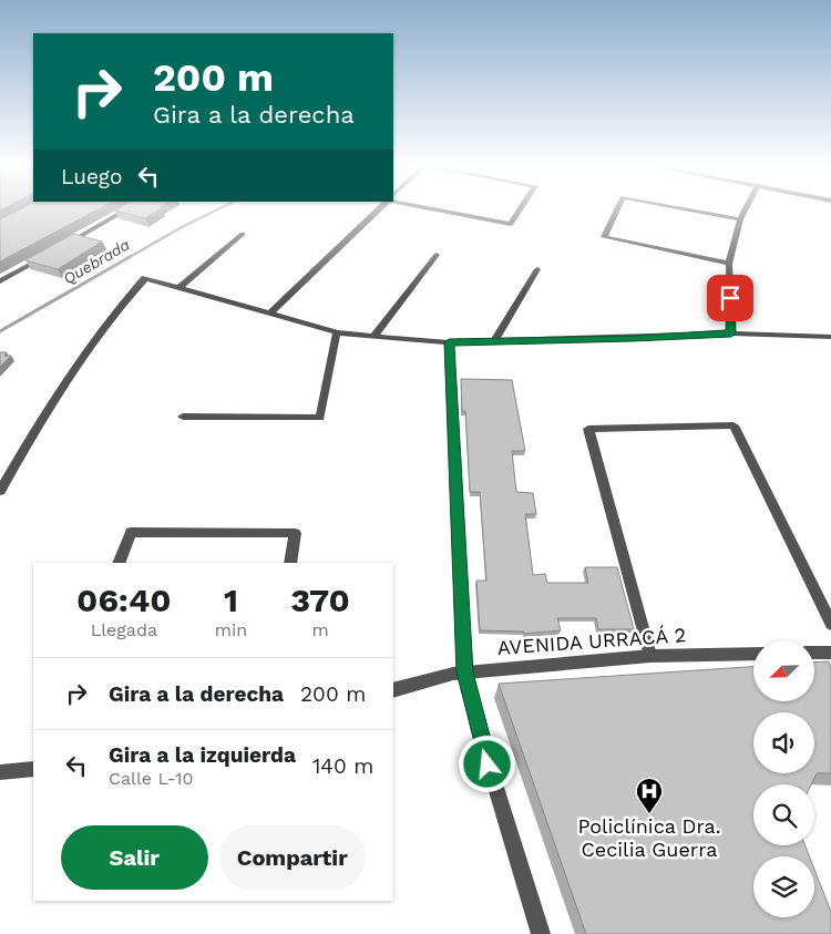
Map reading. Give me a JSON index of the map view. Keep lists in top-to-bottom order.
{
  "streets": {
    "street": ["AVENIDA URRACÁ 2"]
  },
  "water": ["Quebrada"],
  "places": {
    "hospital": ["Policlínica Dra. Cecilia Guerra"]
  },
  "north": "bottom left",
  "page": {
    "turn": ["200 m", "Gira a la derecha"],
    "then": "Luego",
    "eta": [
      "06:40",
      "Llegada",
      "1",
      "min",
      "370",
      "m"
    ],
    "list": [
      {
        "name": "Gira a la derecha",
        "value": "200 m"
      },
      {
        "name": "Gira a la izquierda",
        "note": "Calle L-10",
        "value": "140 m"
      }
    ],
    "buttons": ["Salir", "Compartir"]
  }
}
